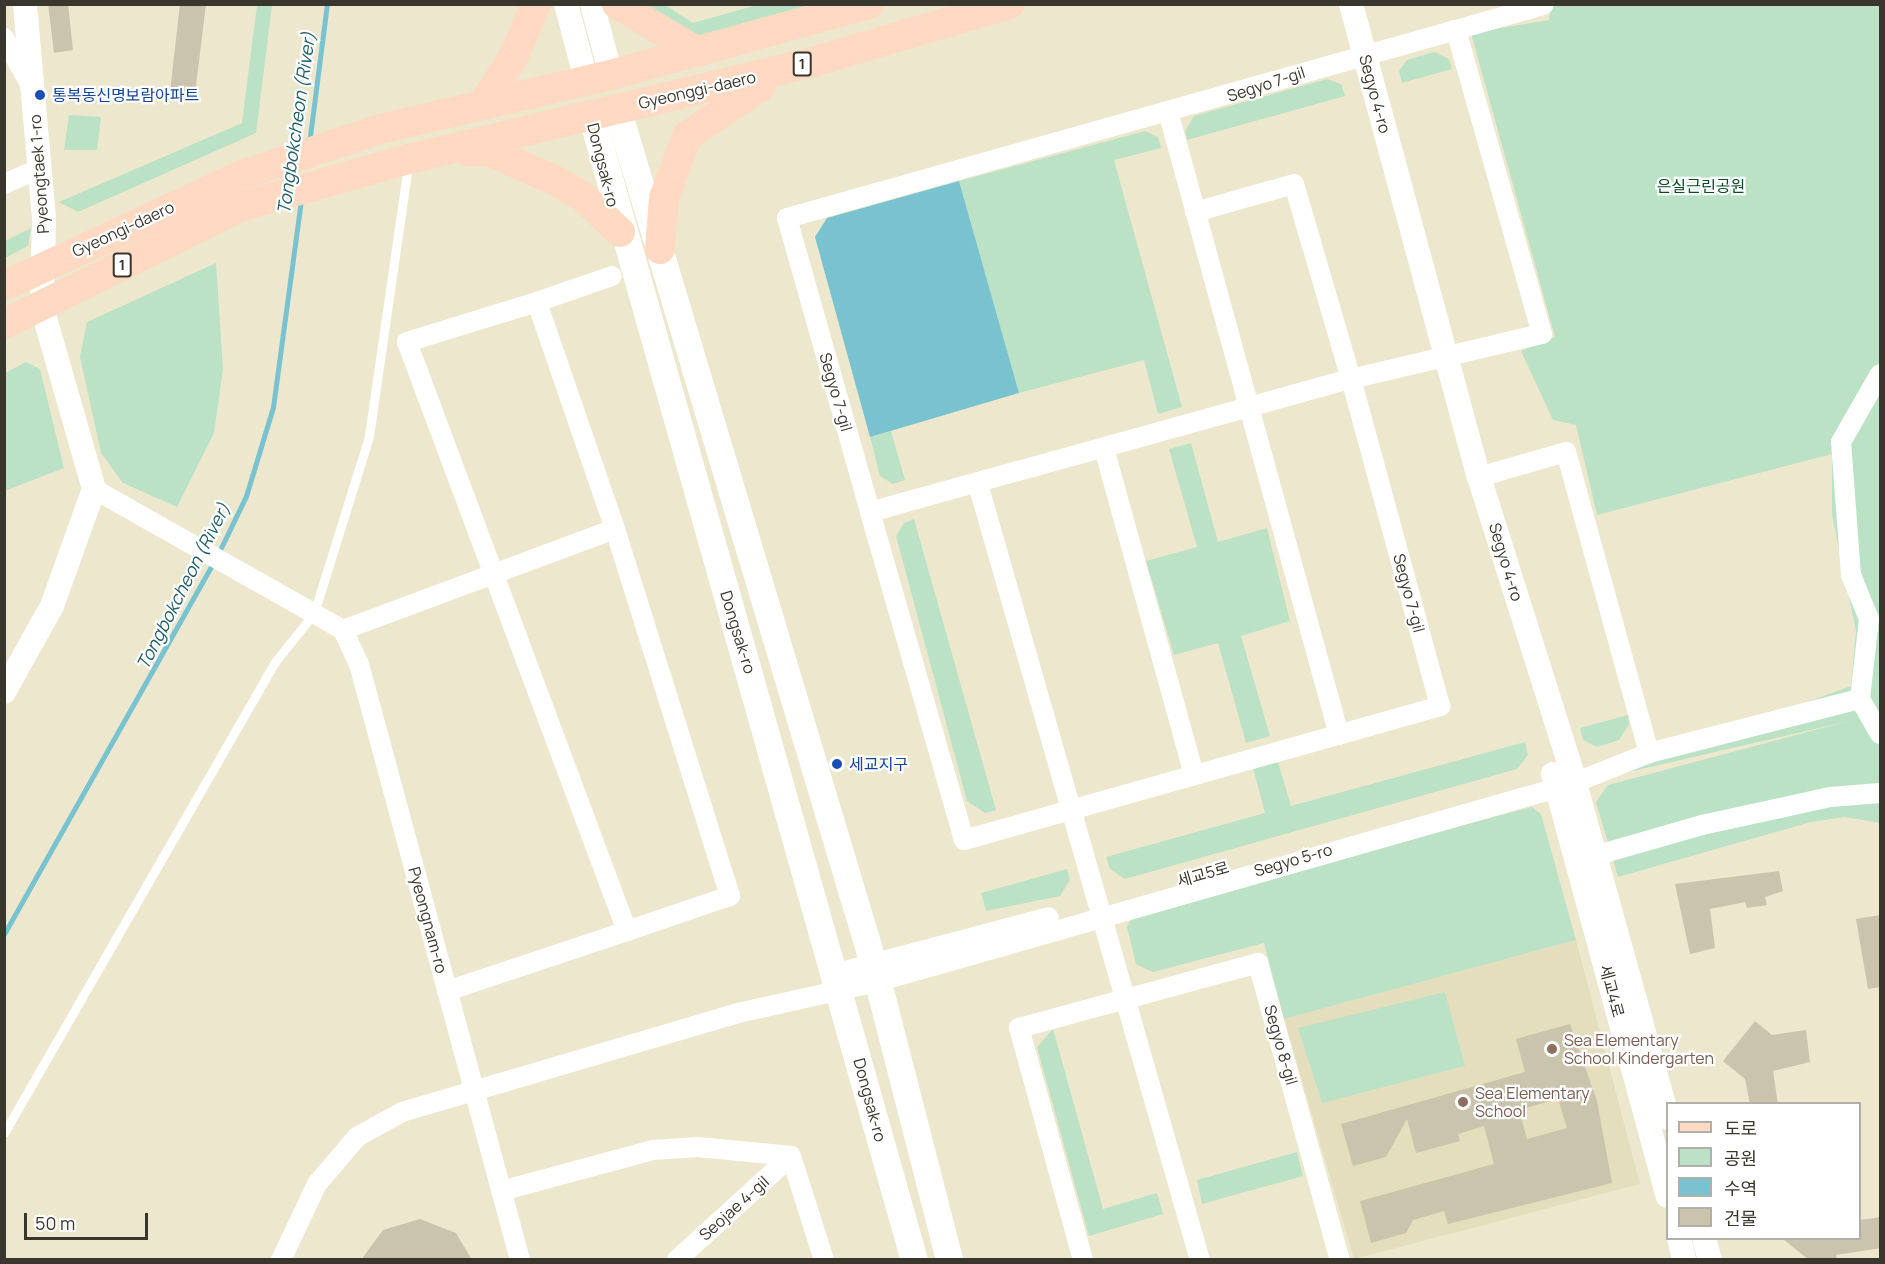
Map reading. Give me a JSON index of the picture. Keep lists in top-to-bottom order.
{
  "streets": {
    "main road": [
      "1",
      "Gyeonggi-daero",
      "Dongsak-ro",
      "Gyeongi-daero"
    ],
    "street": [
      "Segyo 7-gil",
      "Segyo 4-ro",
      "Pyeongtaek 1-ro",
      "Segyo 5-ro",
      "Pyeongnam-ro",
      "세교4로",
      "Segyo 8-gil",
      "Seojae 4-gil"
    ]
  },
  "crossings": [
    ["1", "Gyeonggi-daero"],
    ["1", "Pyeongtaek 1-ro"],
    ["1", "Gyeongi-daero"],
    ["Segyo 7-gil", "Segyo 4-ro"],
    ["Gyeonggi-daero", "Dongsak-ro"],
    ["Segyo 4-ro", "Segyo 5-ro"],
    ["Segyo 4-ro", "세교4로"],
    ["Dongsak-ro", "Segyo 5-ro"],
    ["Pyeongtaek 1-ro", "Gyeongi-daero"],
    ["Segyo 5-ro", "세교4로"]
  ],
  "water": ["Tongbokcheon (River)"],
  "parks": ["은실근린공원"],
  "places": [
    "통복동신명보람아파트",
    "세교지구",
    "Sea Elementary School Kindergarten",
    "Sea Elementary School"
  ],
  "legend": [
    "도로",
    "공원",
    "수역",
    "건물"
  ],
  "scale_bar": "50 m"
}
